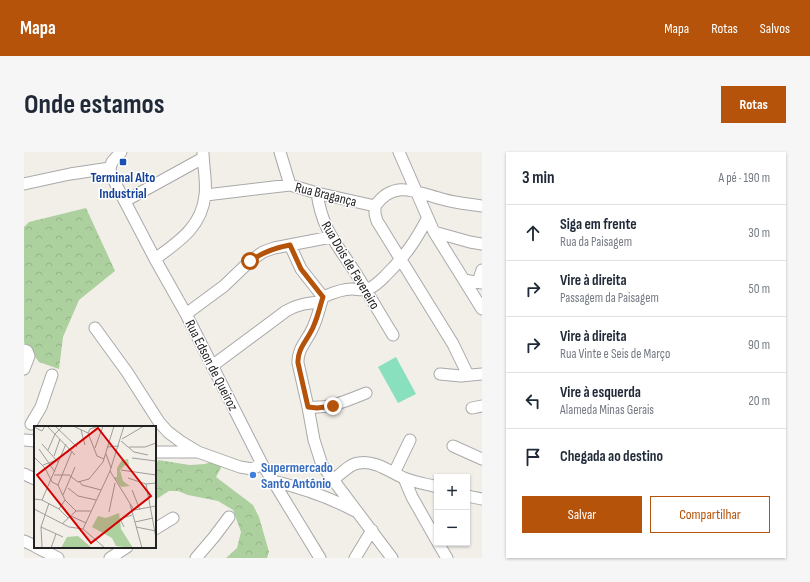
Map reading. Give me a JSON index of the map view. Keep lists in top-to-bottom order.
{
  "streets": {
    "street": ["Rua Bragança", "Rua Dois de Fevereiro", "Rua Edson de Queiroz"]
  },
  "crossings": [
    ["Rua Bragança", "Rua Dois de Fevereiro"]
  ],
  "places": {
    "transit": ["Terminal Alto Industrial"],
    "other": ["Supermercado Santo Antônio"]
  },
  "page": {
    "header": "Mapa",
    "nav": ["Mapa", "Rotas", "Salvos"],
    "buttons": [
      "Rotas",
      ["Salvar", "Compartilhar"]
    ],
    "title": "Onde estamos",
    "heading": ["3 min", "A pé · 190 m"],
    "list": [
      ["Siga em frente", "Rua da Paisagem", "30 m"],
      ["Vire à direita", "Passagem da Paisagem", "50 m"],
      ["Vire à direita", "Rua Vinte e Seis de Março", "90 m"],
      ["Vire à esquerda", "Alameda Minas Gerais", "20 m"],
      "Chegada ao destino"
    ],
    "map_buttons": ["+", "−"]
  }
}
